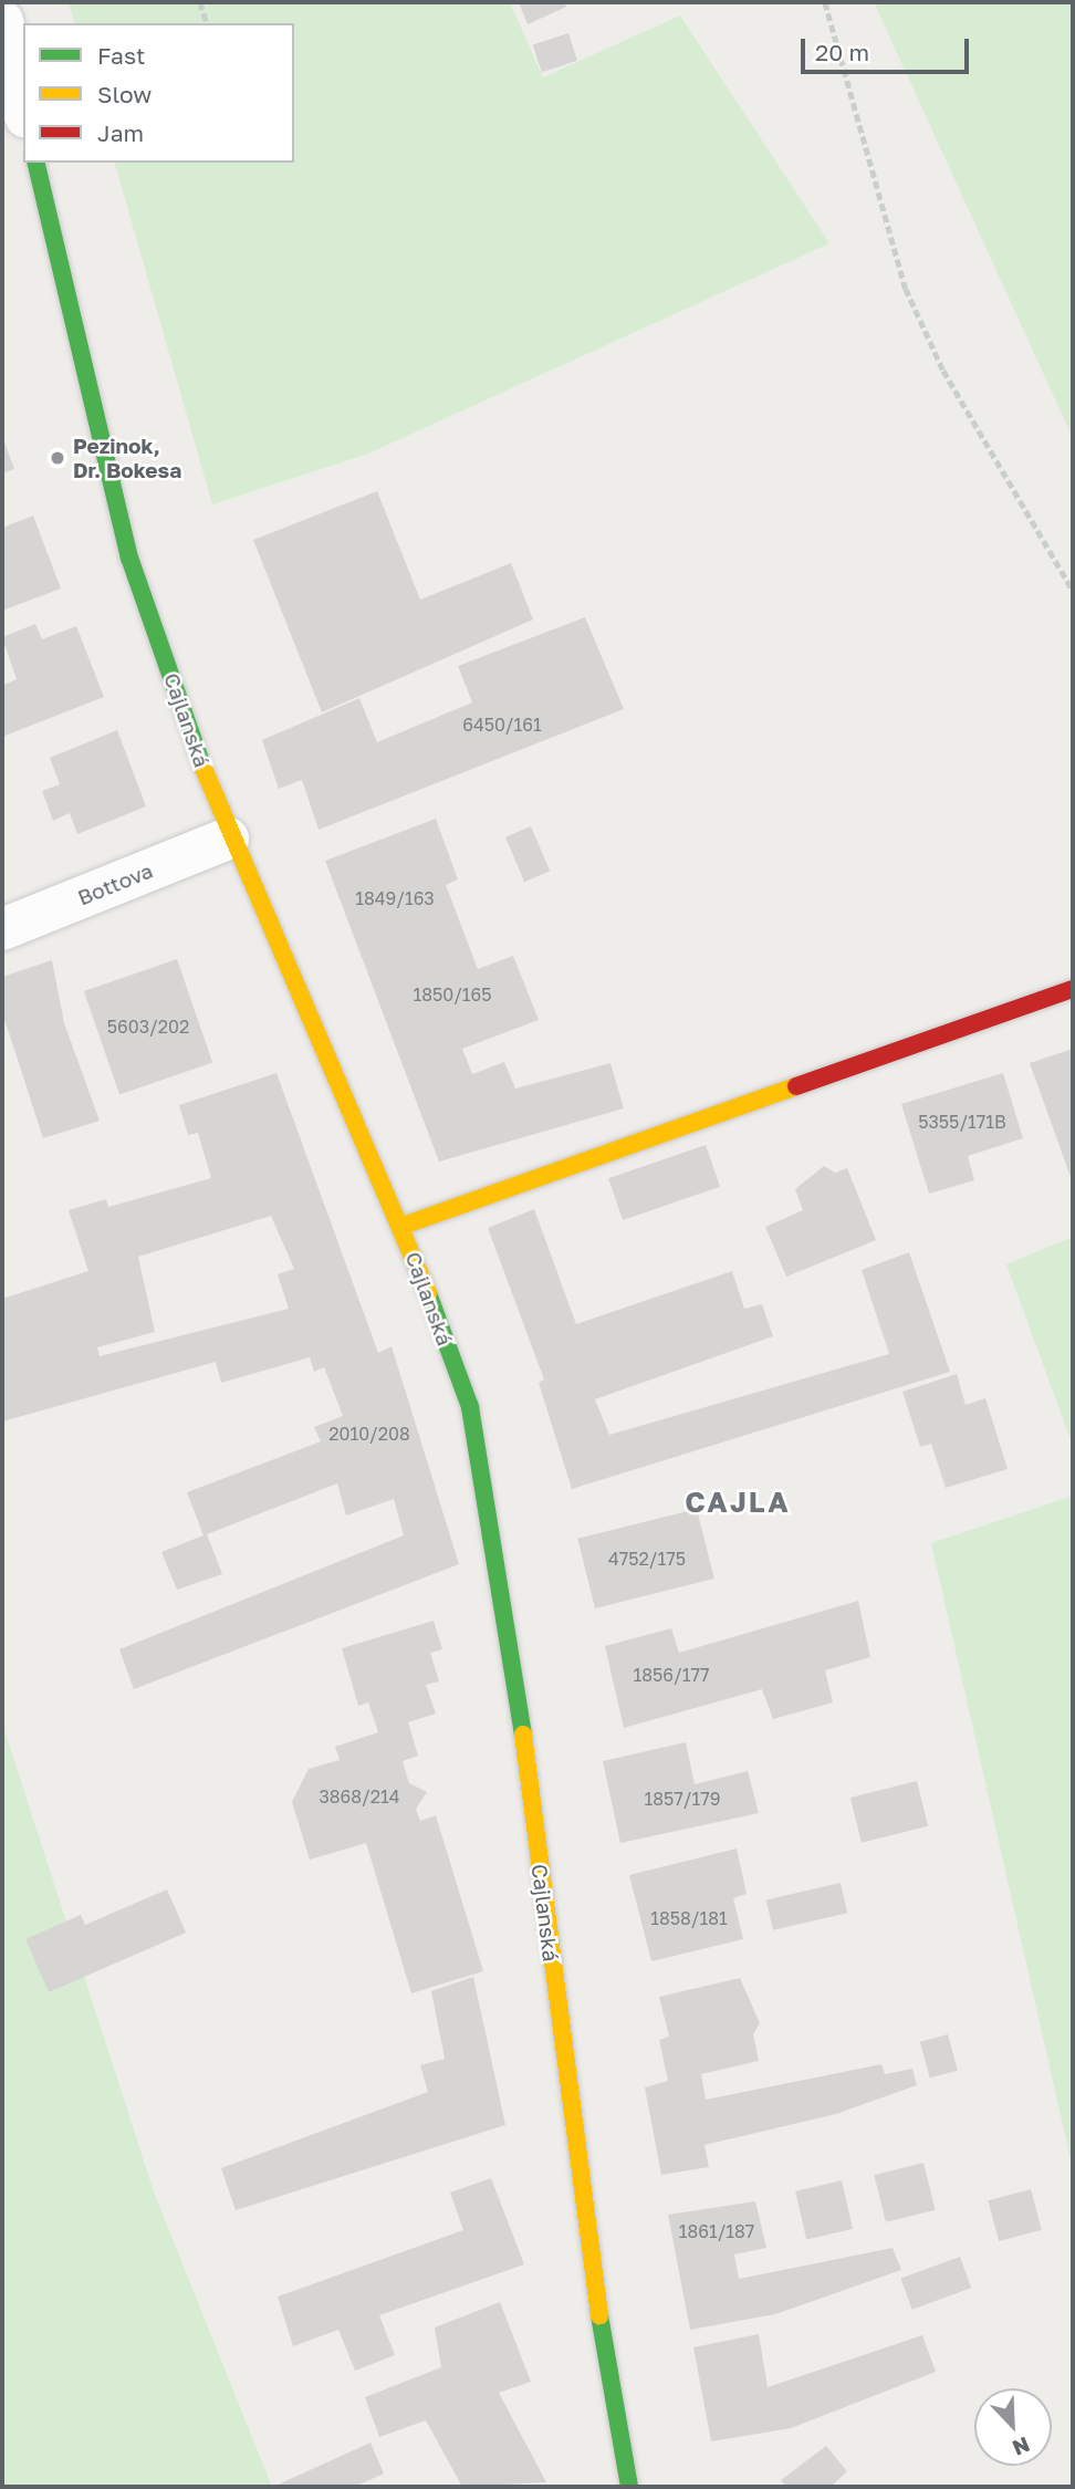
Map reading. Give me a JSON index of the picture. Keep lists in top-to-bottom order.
{
  "streets": {
    "street": ["Cajlanská", "Bottova"]
  },
  "crossings": [
    ["Cajlanská", "Bottova"]
  ],
  "districts": ["CAJLA"],
  "places": ["Pezinok, Dr. Bokesa"],
  "house_numbers": [
    "6450/161",
    "1849/163",
    "1850/165",
    "5603/202",
    "5355/171B",
    "2010/208",
    "4752/175",
    "1856/177",
    "3868/214",
    "1857/179",
    "1858/181",
    "1861/187"
  ],
  "legend": ["Fast", "Slow", "Jam"],
  "scale_bar": "20 m",
  "north": "bottom right"
}
